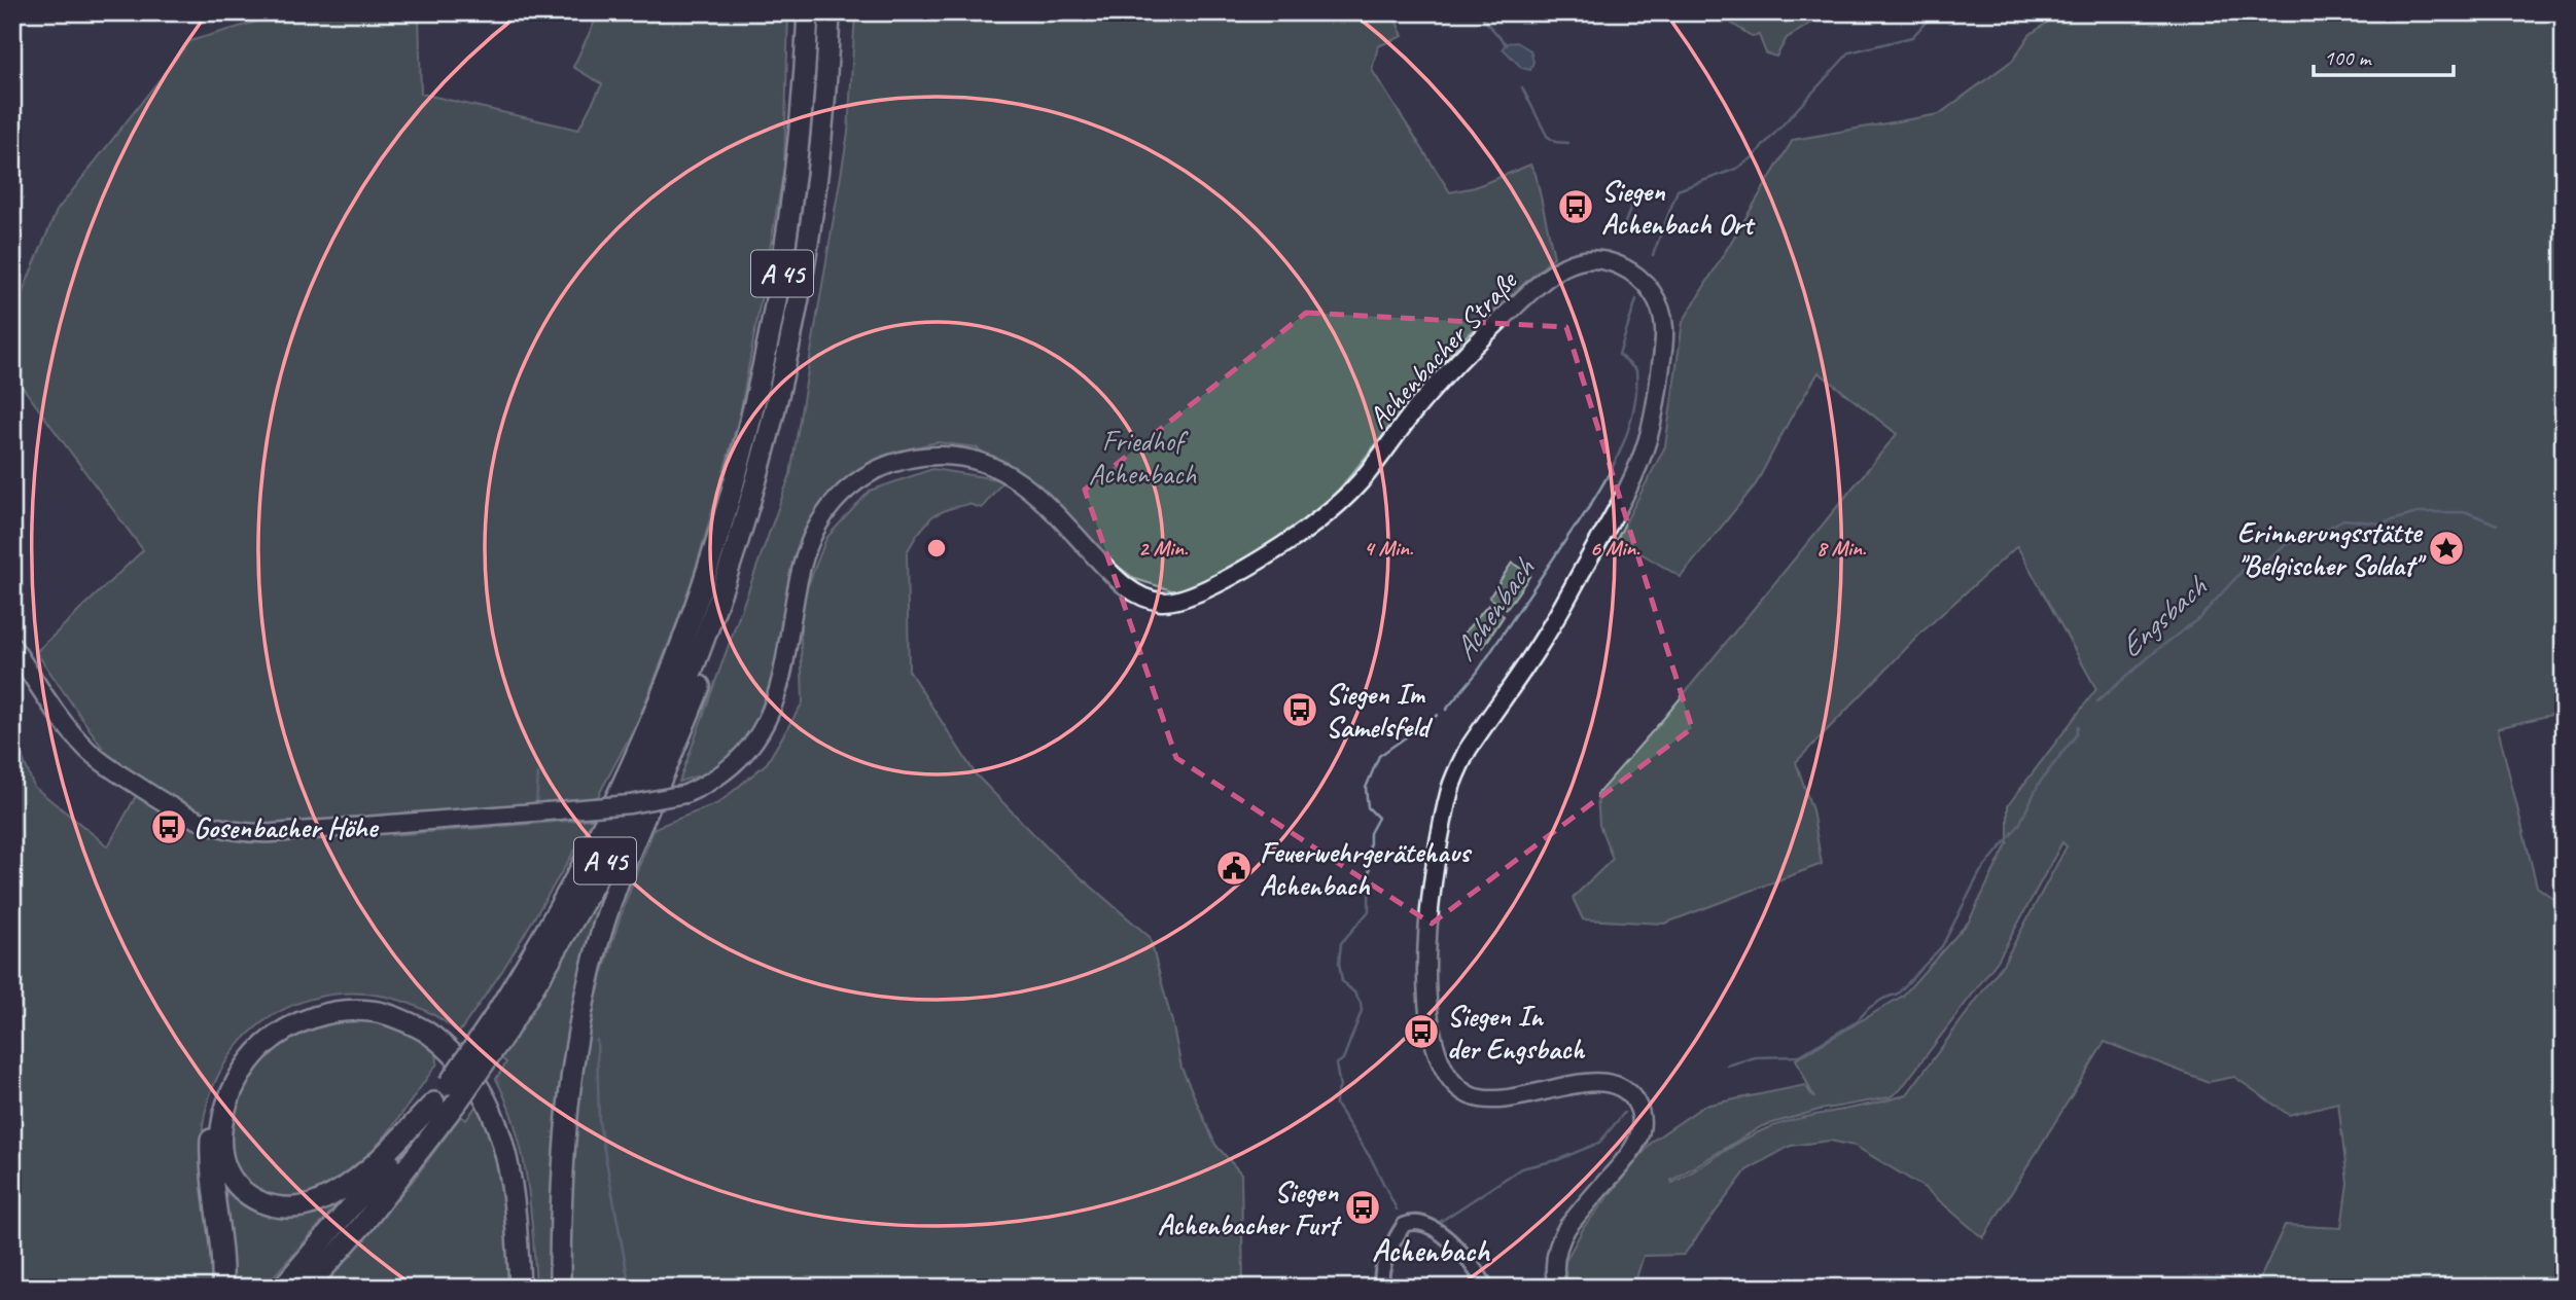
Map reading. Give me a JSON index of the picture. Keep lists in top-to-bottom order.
{
  "streets": {
    "highway": ["A 45"],
    "main road": ["Achenbacher Straße"]
  },
  "districts": ["Achenbach"],
  "water": ["Achenbach", "Engsbach"],
  "parks": ["Friedhof Achenbach"],
  "places": {
    "bus stop": [
      "Siegen Achenbach Ort",
      "Siegen Im Samelsfeld",
      "Gosenbacher Höhe",
      "Siegen In der Engsbach",
      "Siegen Achenbacher Furt"
    ],
    "place": ["Erinnerungsstätte \"Belgischer Soldat\""],
    "public building": ["Feuerwehrgerätehaus Achenbach"]
  },
  "scale_bar": "100 m",
  "rings": [
    "2 Min.",
    "4 Min.",
    "6 Min.",
    "8 Min."
  ]
}
